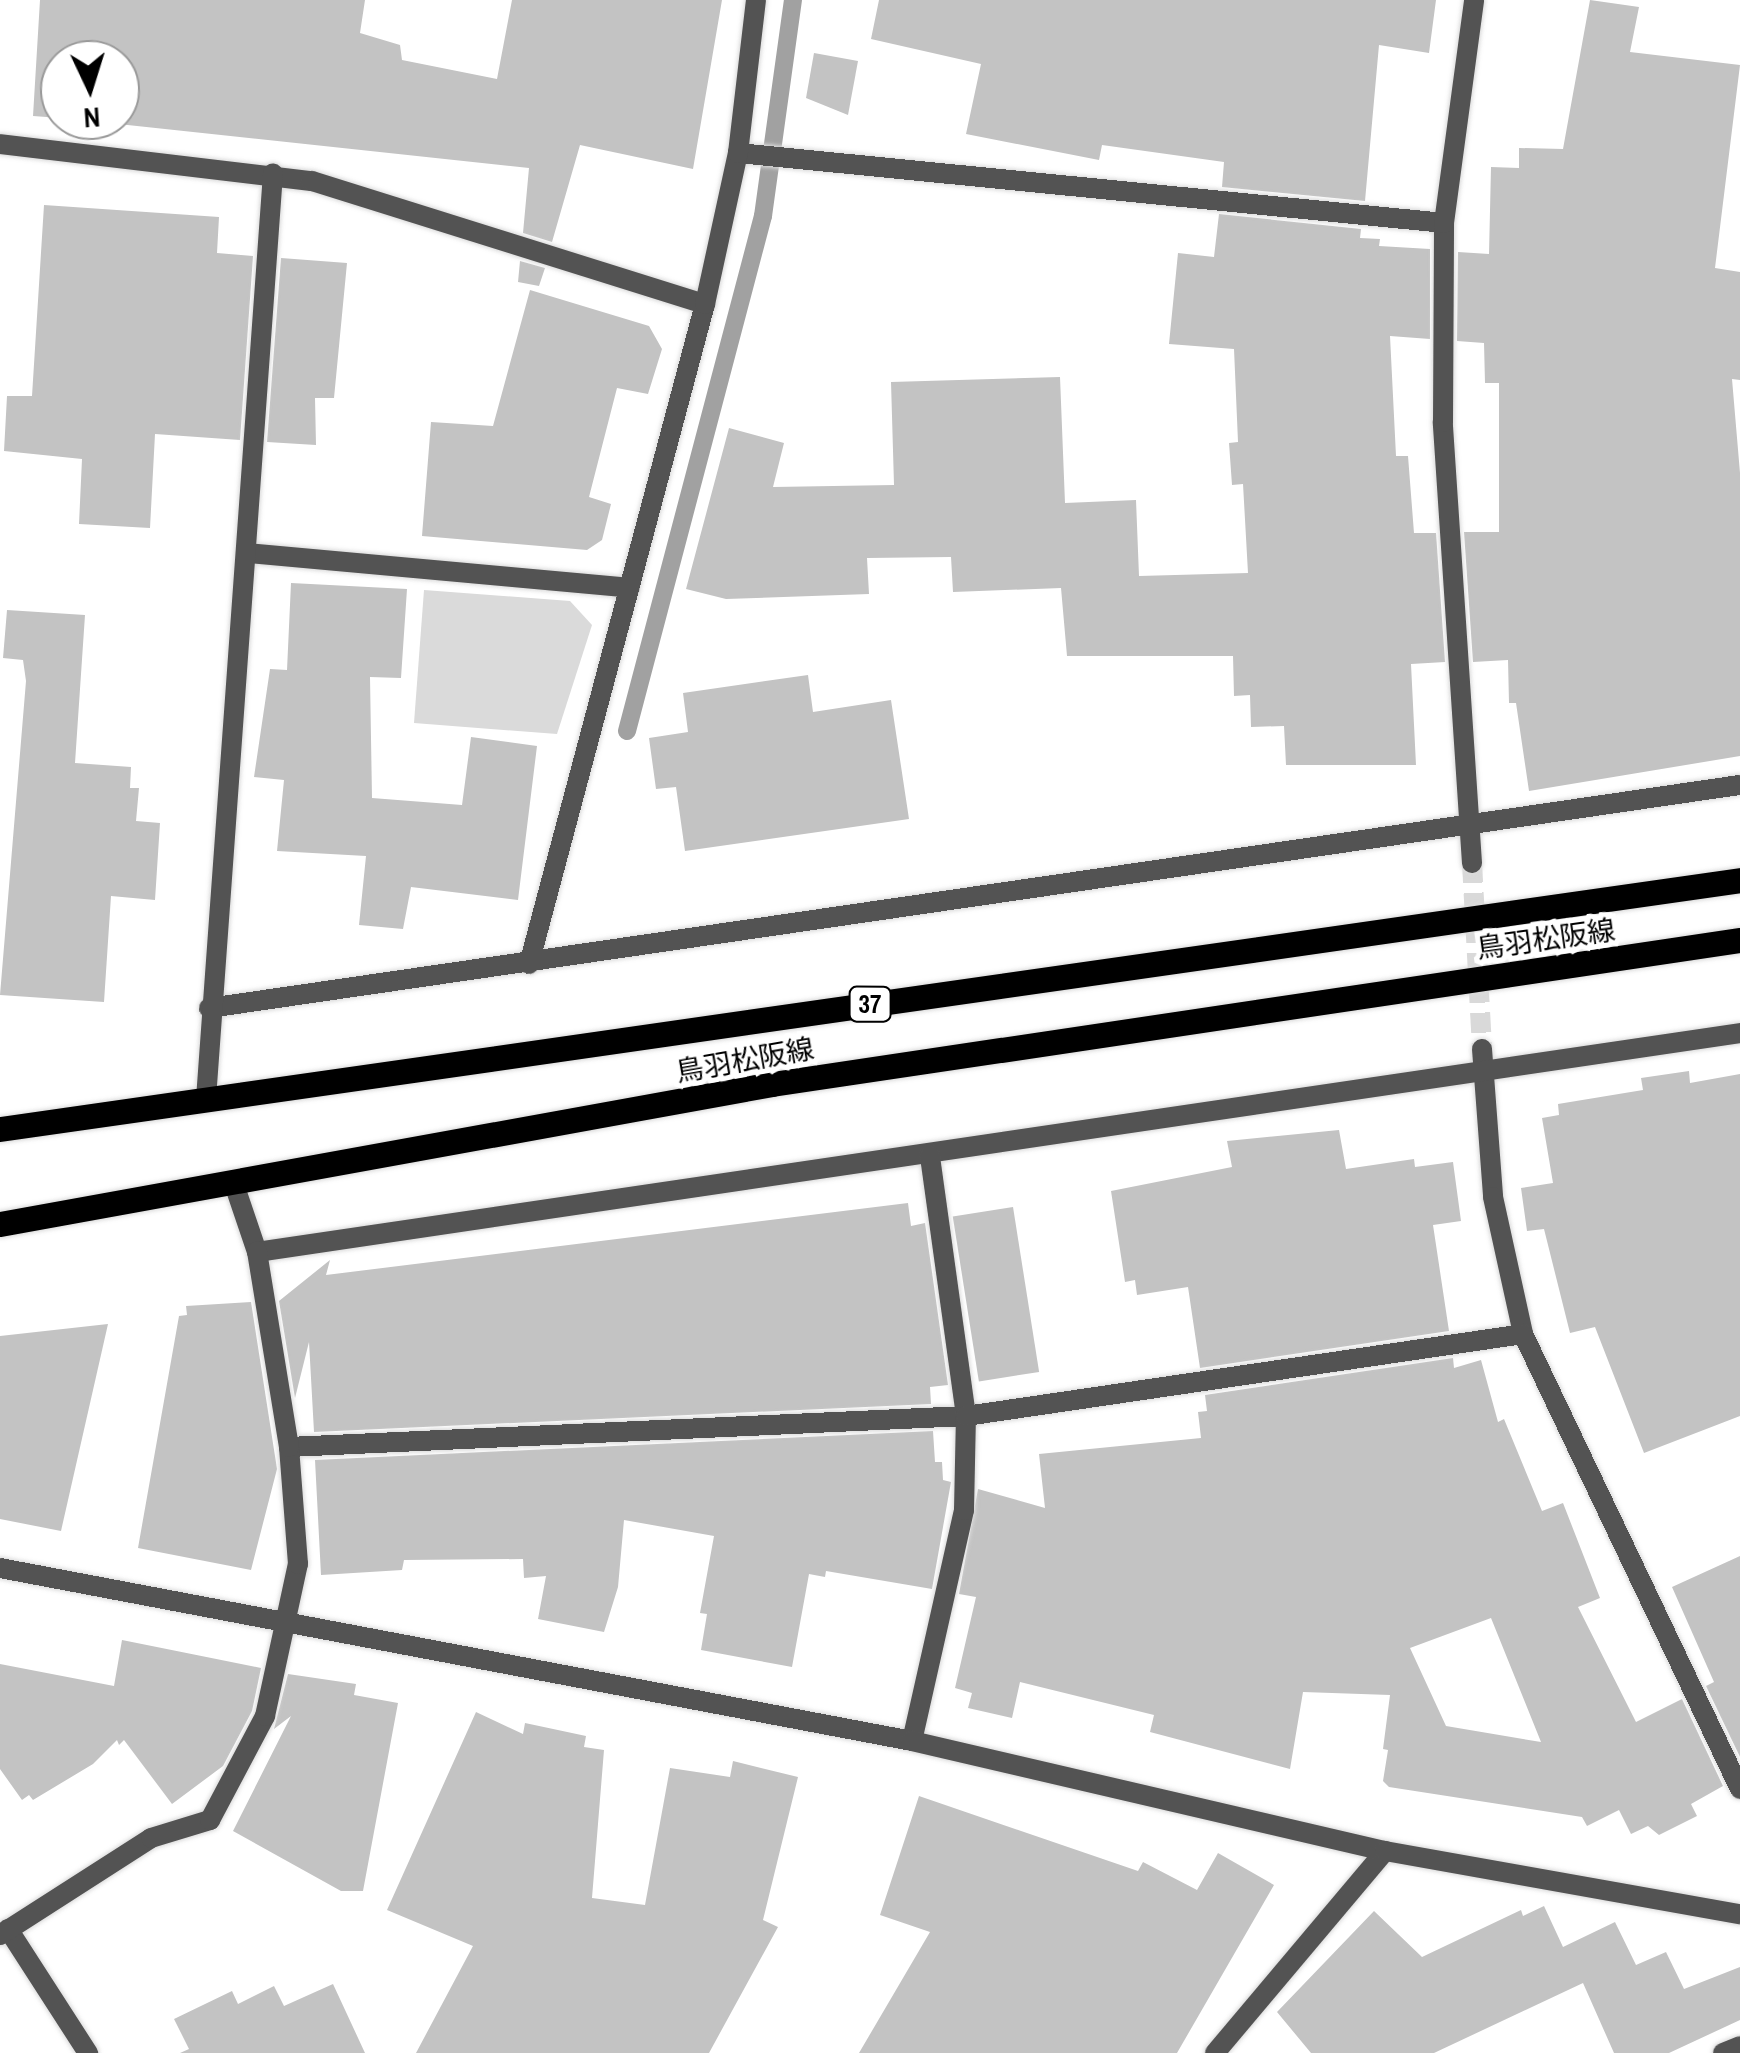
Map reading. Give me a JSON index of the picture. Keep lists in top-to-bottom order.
{
  "streets": {
    "main road": ["鳥羽松阪線", "37"]
  },
  "north": "bottom"
}
